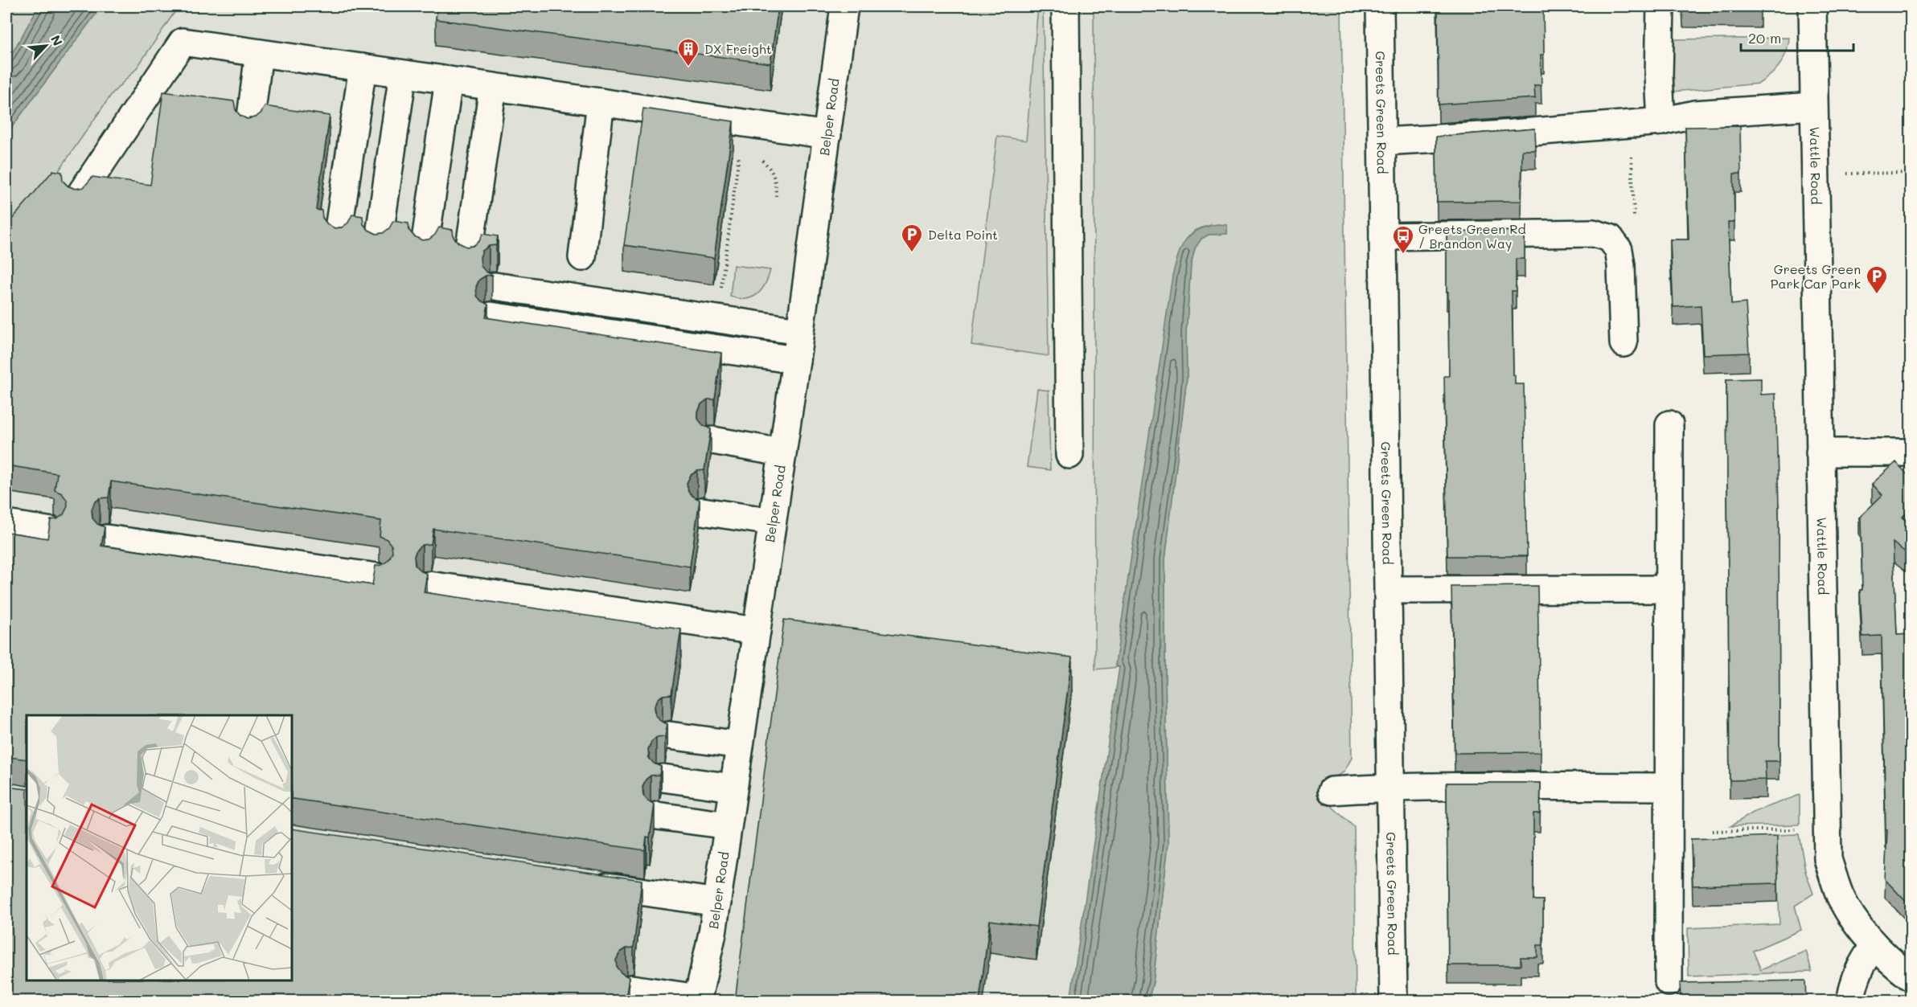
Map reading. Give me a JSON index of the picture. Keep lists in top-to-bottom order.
{
  "streets": {
    "street": ["Greets Green Road", "Belper Road", "Wattle Road"]
  },
  "places": {
    "building": ["DX Freight"],
    "parking": ["Delta Point", "Greets Green Park Car Park"],
    "bus stop": ["Greets Green Rd / Brandon Way"]
  },
  "scale_bar": "20 m",
  "north": "top right"
}
